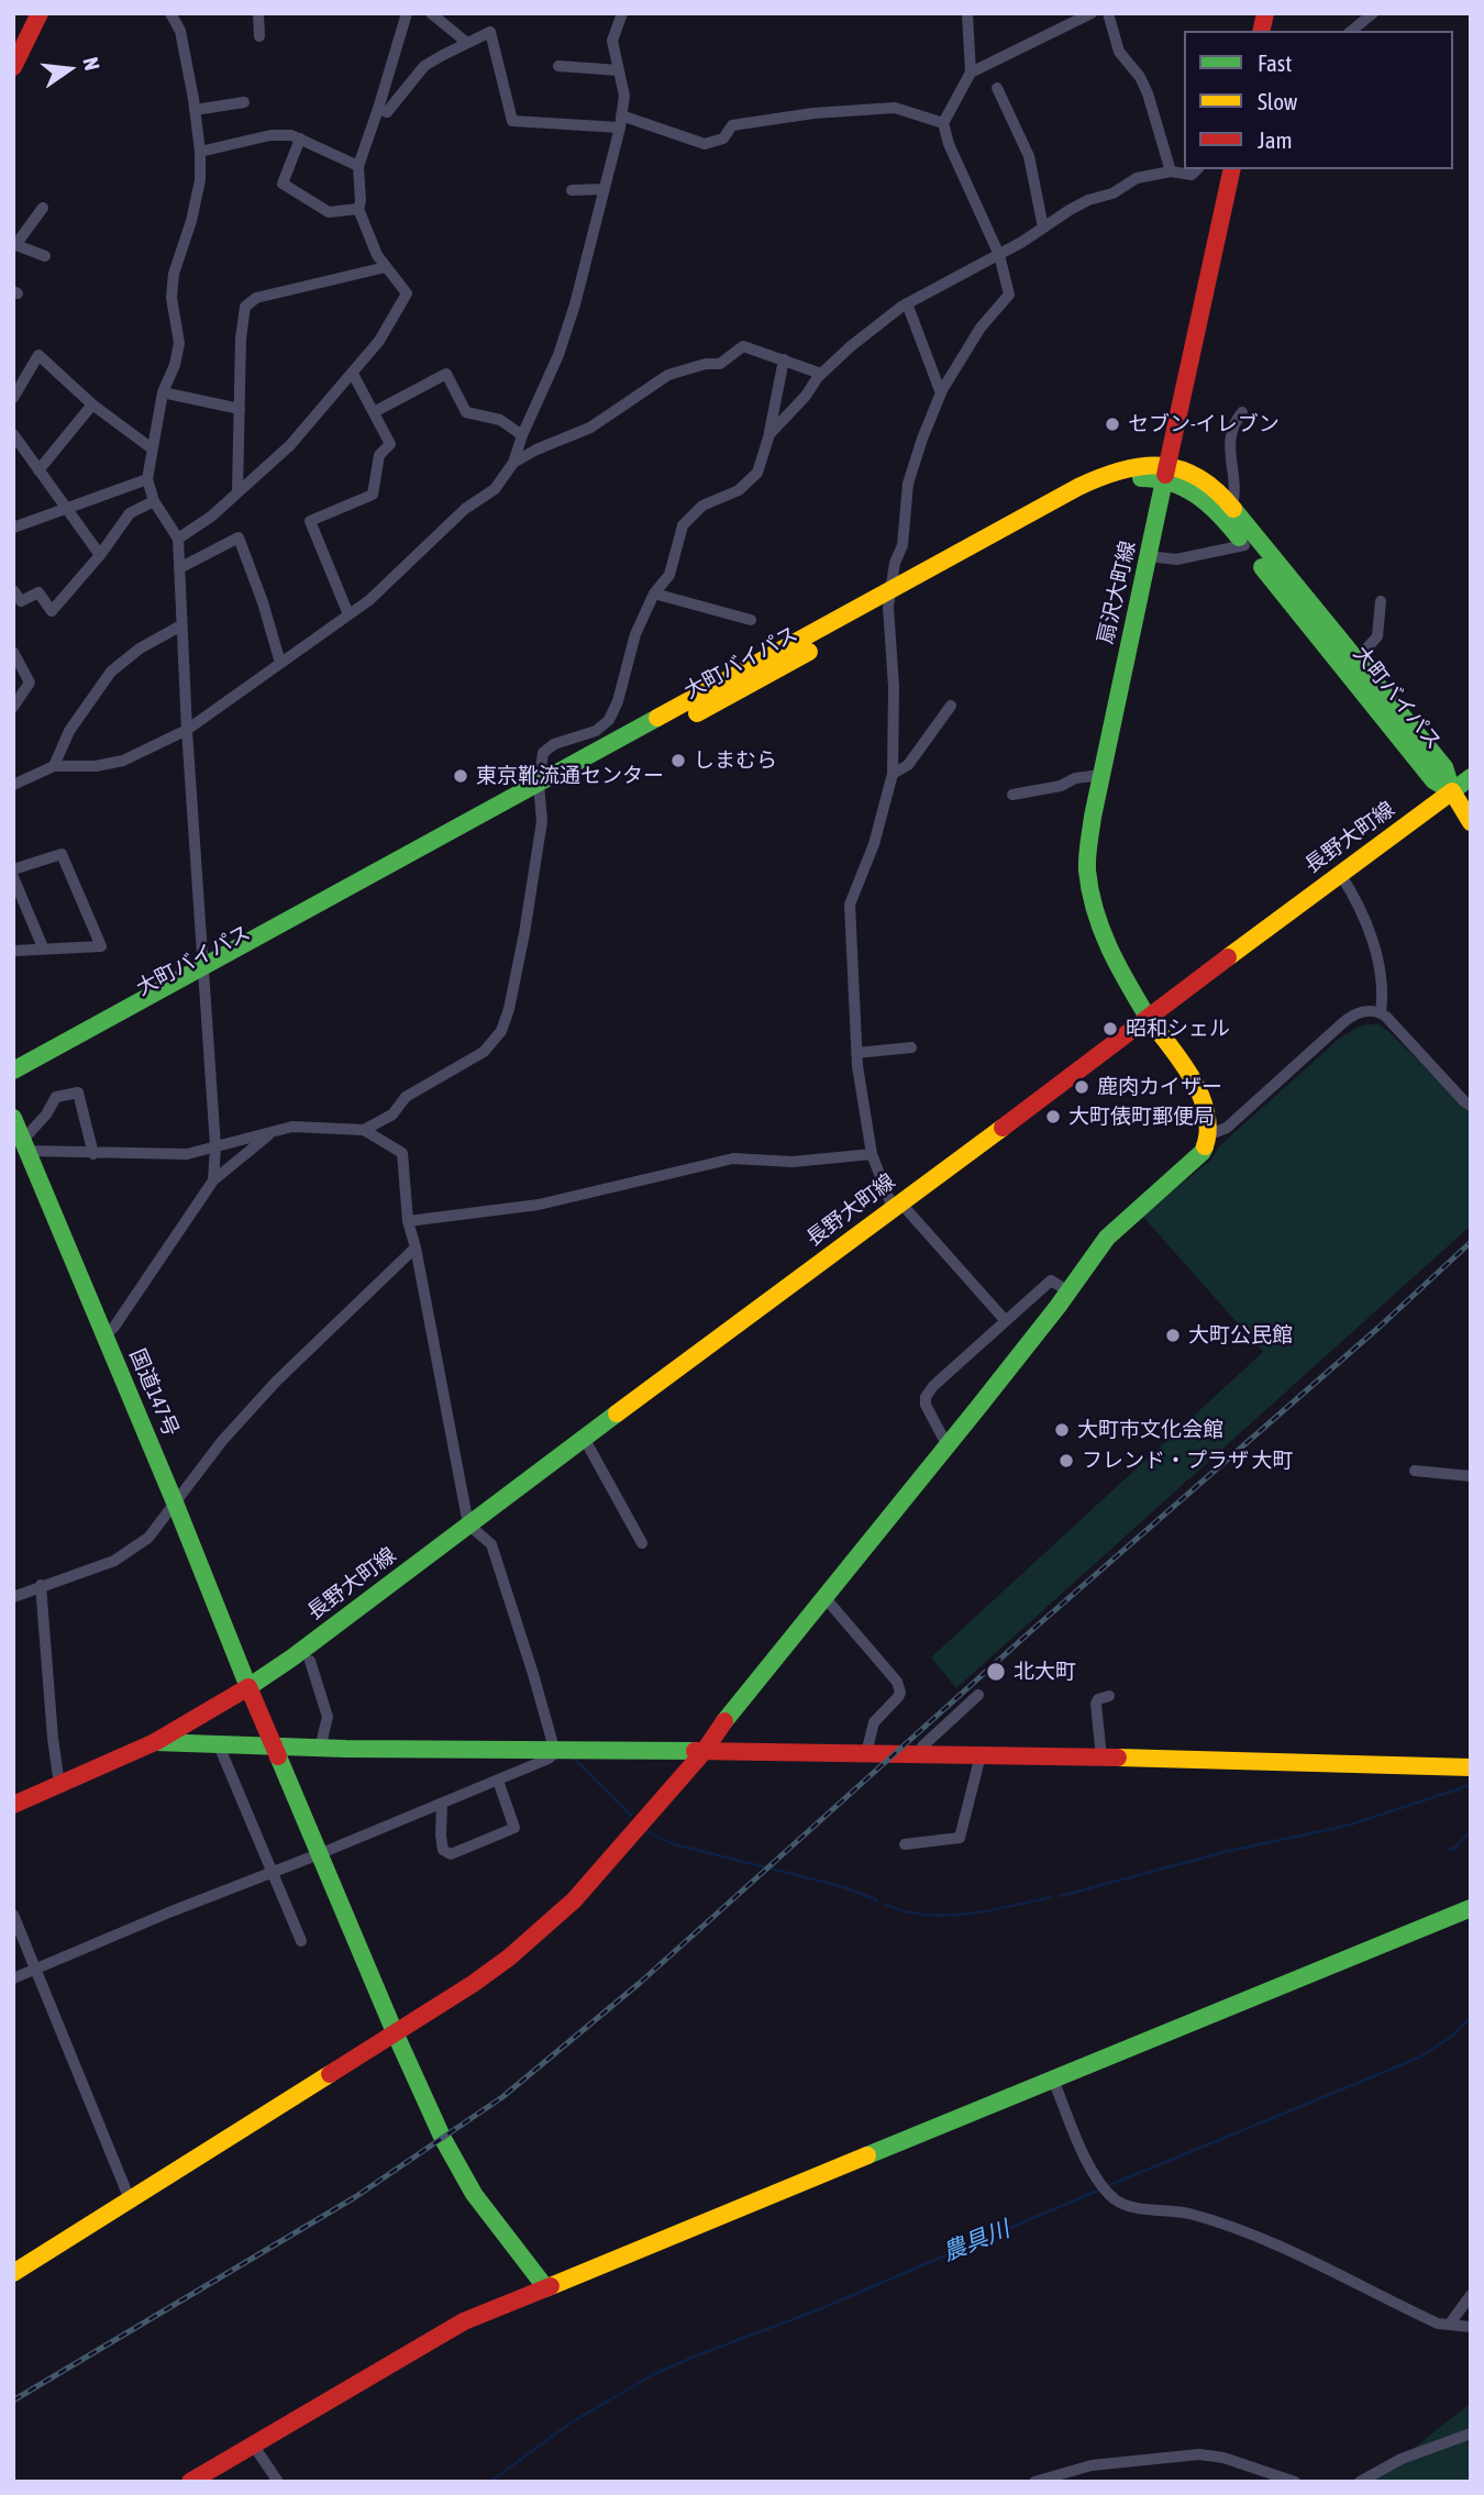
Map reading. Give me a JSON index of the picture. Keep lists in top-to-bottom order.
{
  "streets": {
    "main road": [
      "扇沢大町線",
      "大町バイパス",
      "長野大町線",
      "国道147号"
    ]
  },
  "crossings": [
    ["扇沢大町線", "大町バイパス"],
    ["扇沢大町線", "長野大町線"],
    ["大町バイパス", "長野大町線"],
    ["長野大町線", "国道147号"]
  ],
  "water": ["農具川"],
  "places": [
    "セブン-イレブン",
    "しまむら",
    "東京靴流通センター",
    "昭和シェル",
    "鹿肉カイザー",
    "大町俵町郵便局",
    "大町公民館",
    "大町市文化会館",
    "フレンド・プラザ 大町",
    "北大町"
  ],
  "legend": ["Fast", "Slow", "Jam"],
  "north": "right"
}
